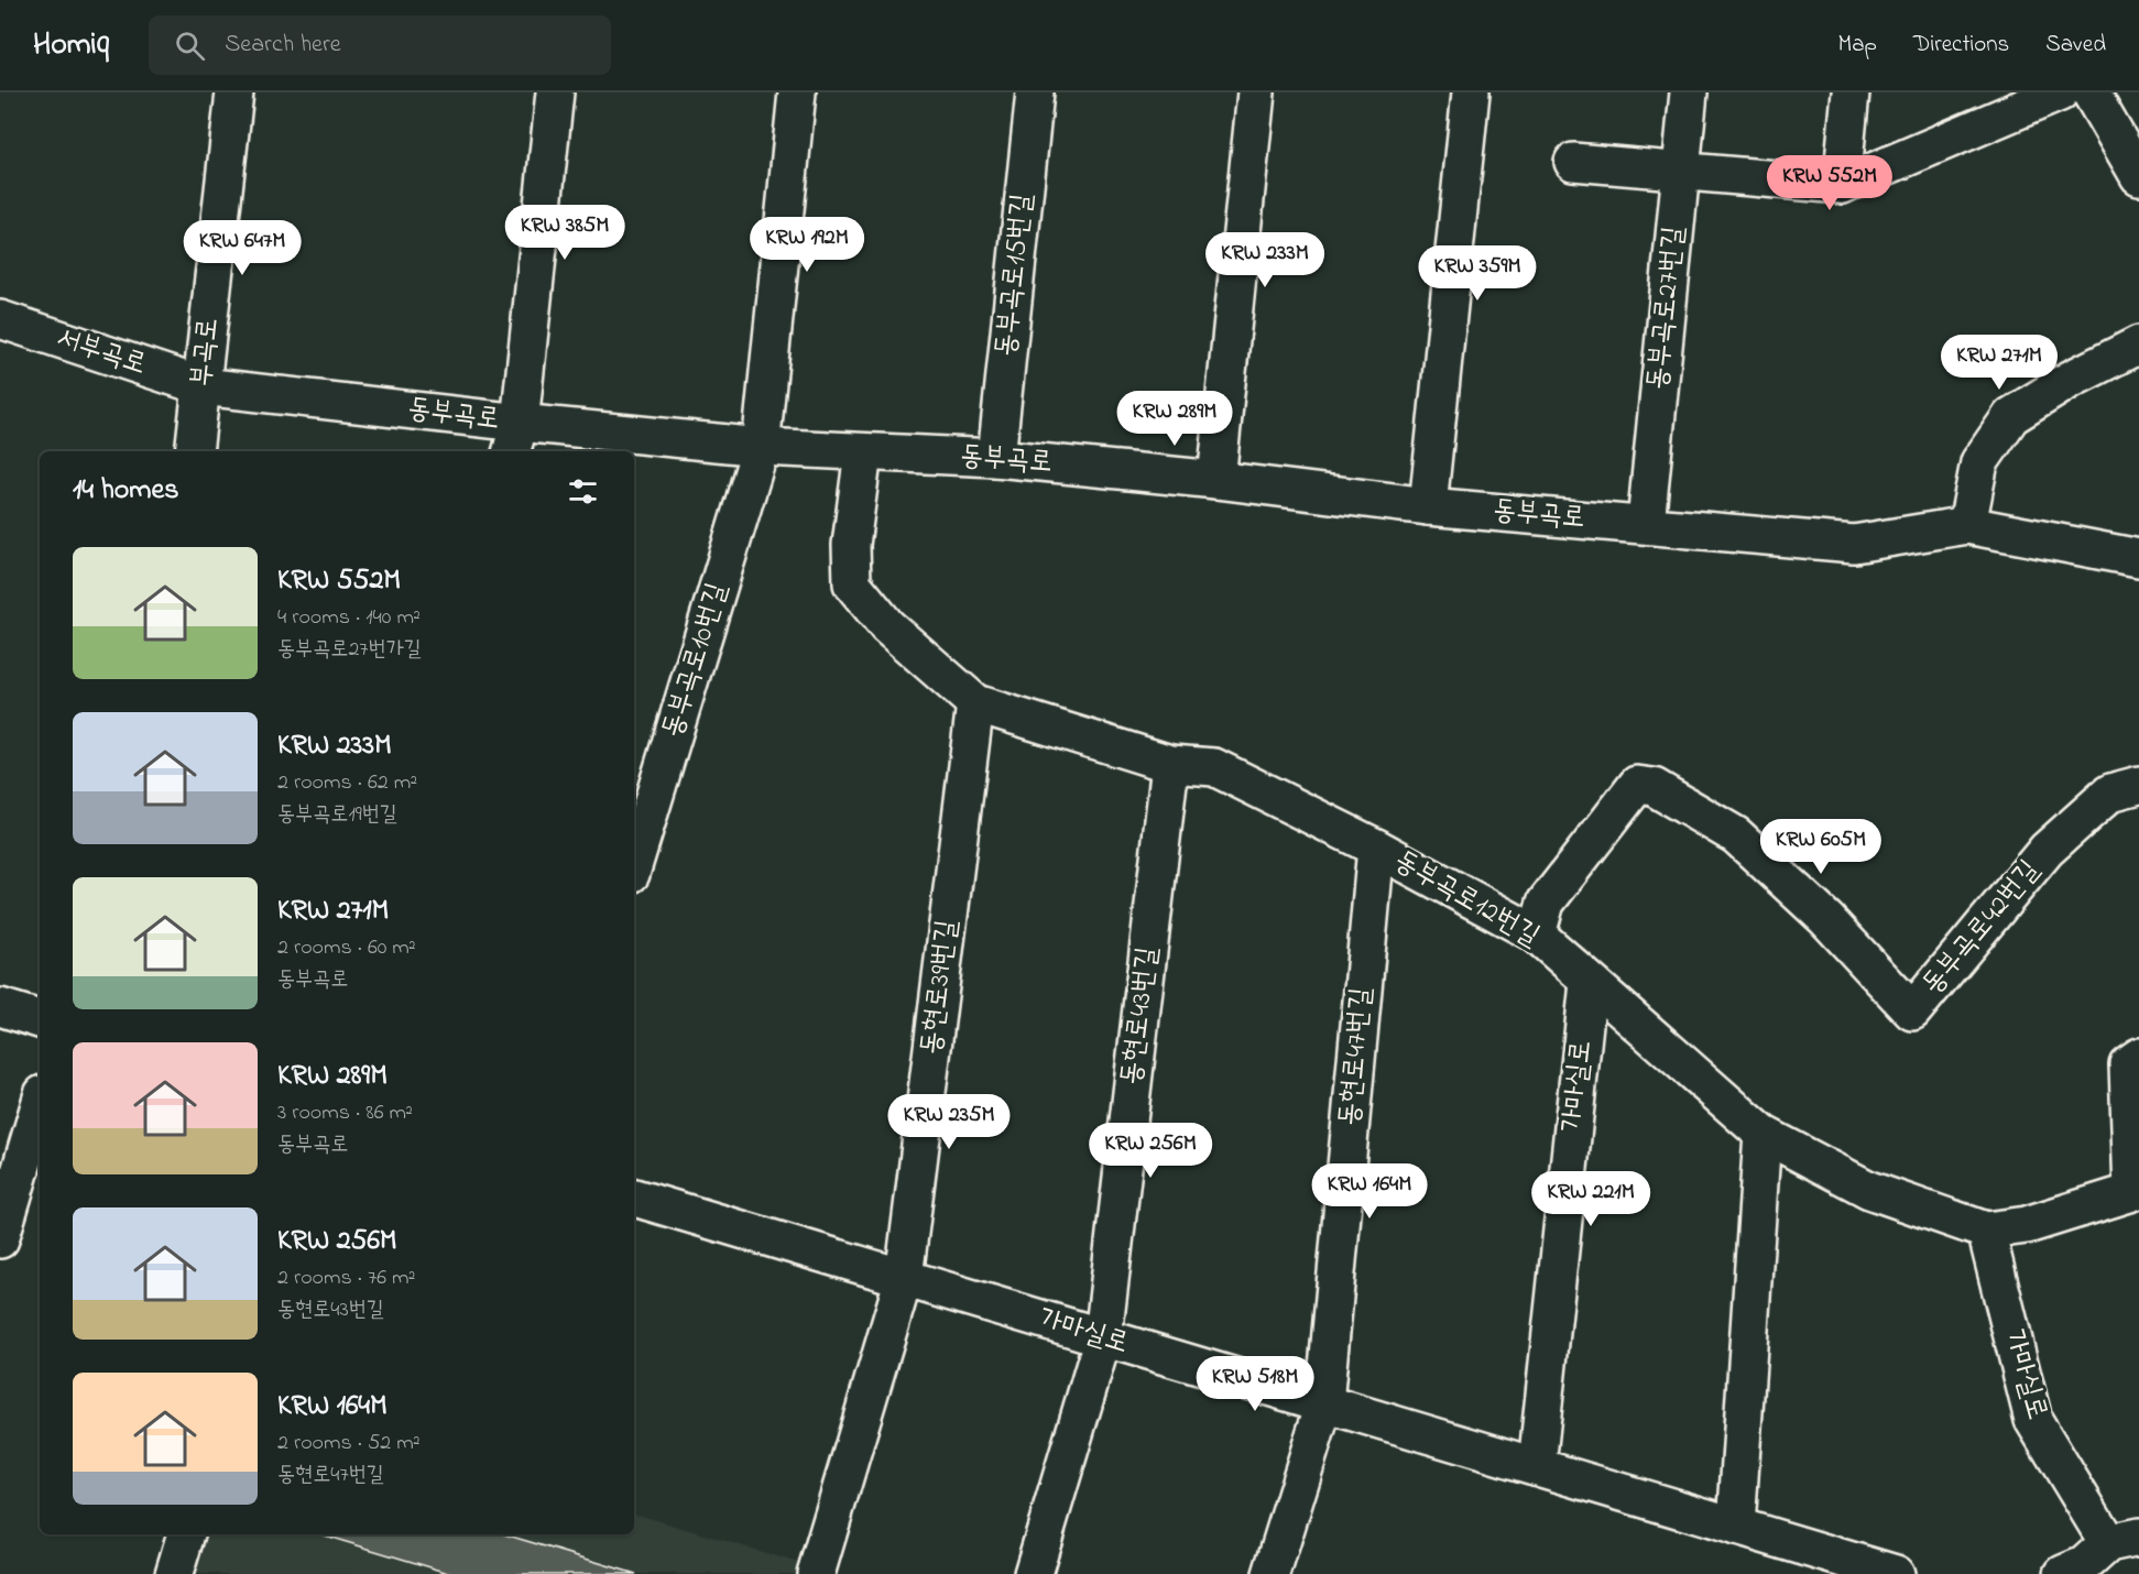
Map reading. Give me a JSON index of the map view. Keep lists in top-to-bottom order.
{
  "streets": {
    "street": [
      "동부곡로15번길",
      "동부곡로27번길",
      "서부곡로",
      "부곡로",
      "동부곡로",
      "동부곡로10번길",
      "동부곡로12번길",
      "동부곡로42번길",
      "동현로39번길",
      "동현로43번길",
      "동현로47번길",
      "가마실로"
    ]
  },
  "crossings": [
    ["동부곡로15번길", "동부곡로"],
    ["동부곡로27번길", "동부곡로"],
    ["서부곡로", "부곡로"],
    ["서부곡로", "동부곡로"],
    ["부곡로", "동부곡로"],
    ["동부곡로", "동부곡로10번길"],
    ["동부곡로", "동부곡로12번길"],
    ["동부곡로12번길", "동부곡로42번길"],
    ["동부곡로12번길", "동현로39번길"],
    ["동부곡로12번길", "동현로43번길"],
    ["동부곡로12번길", "동현로47번길"],
    ["동부곡로12번길", "가마실로"],
    ["동현로39번길", "가마실로"],
    ["동현로43번길", "가마실로"],
    ["동현로47번길", "가마실로"]
  ],
  "page": {
    "header": "Homiq",
    "search": "Search here",
    "nav": ["Map", "Directions", "Saved"],
    "price": [
      "KRW 552M",
      "KRW 385M",
      "KRW 192M",
      "KRW 647M",
      "KRW 233M",
      "KRW 359M",
      "KRW 271M",
      "KRW 289M",
      "KRW 605M",
      "KRW 235M",
      "KRW 256M",
      "KRW 164M",
      "KRW 221M",
      "KRW 518M"
    ],
    "heading": "14 homes",
    "list": [
      {
        "name": "KRW 552M",
        "note": "4 rooms · 140 m² · 동부곡로27번가길"
      },
      {
        "name": "KRW 233M",
        "note": "2 rooms · 62 m² · 동부곡로19번길"
      },
      {
        "name": "KRW 271M",
        "note": "2 rooms · 60 m² · 동부곡로"
      },
      {
        "name": "KRW 289M",
        "note": "3 rooms · 86 m² · 동부곡로"
      },
      {
        "name": "KRW 256M",
        "note": "2 rooms · 76 m² · 동현로43번길"
      },
      {
        "name": "KRW 164M",
        "note": "2 rooms · 52 m² · 동현로47번길"
      }
    ]
  }
}
